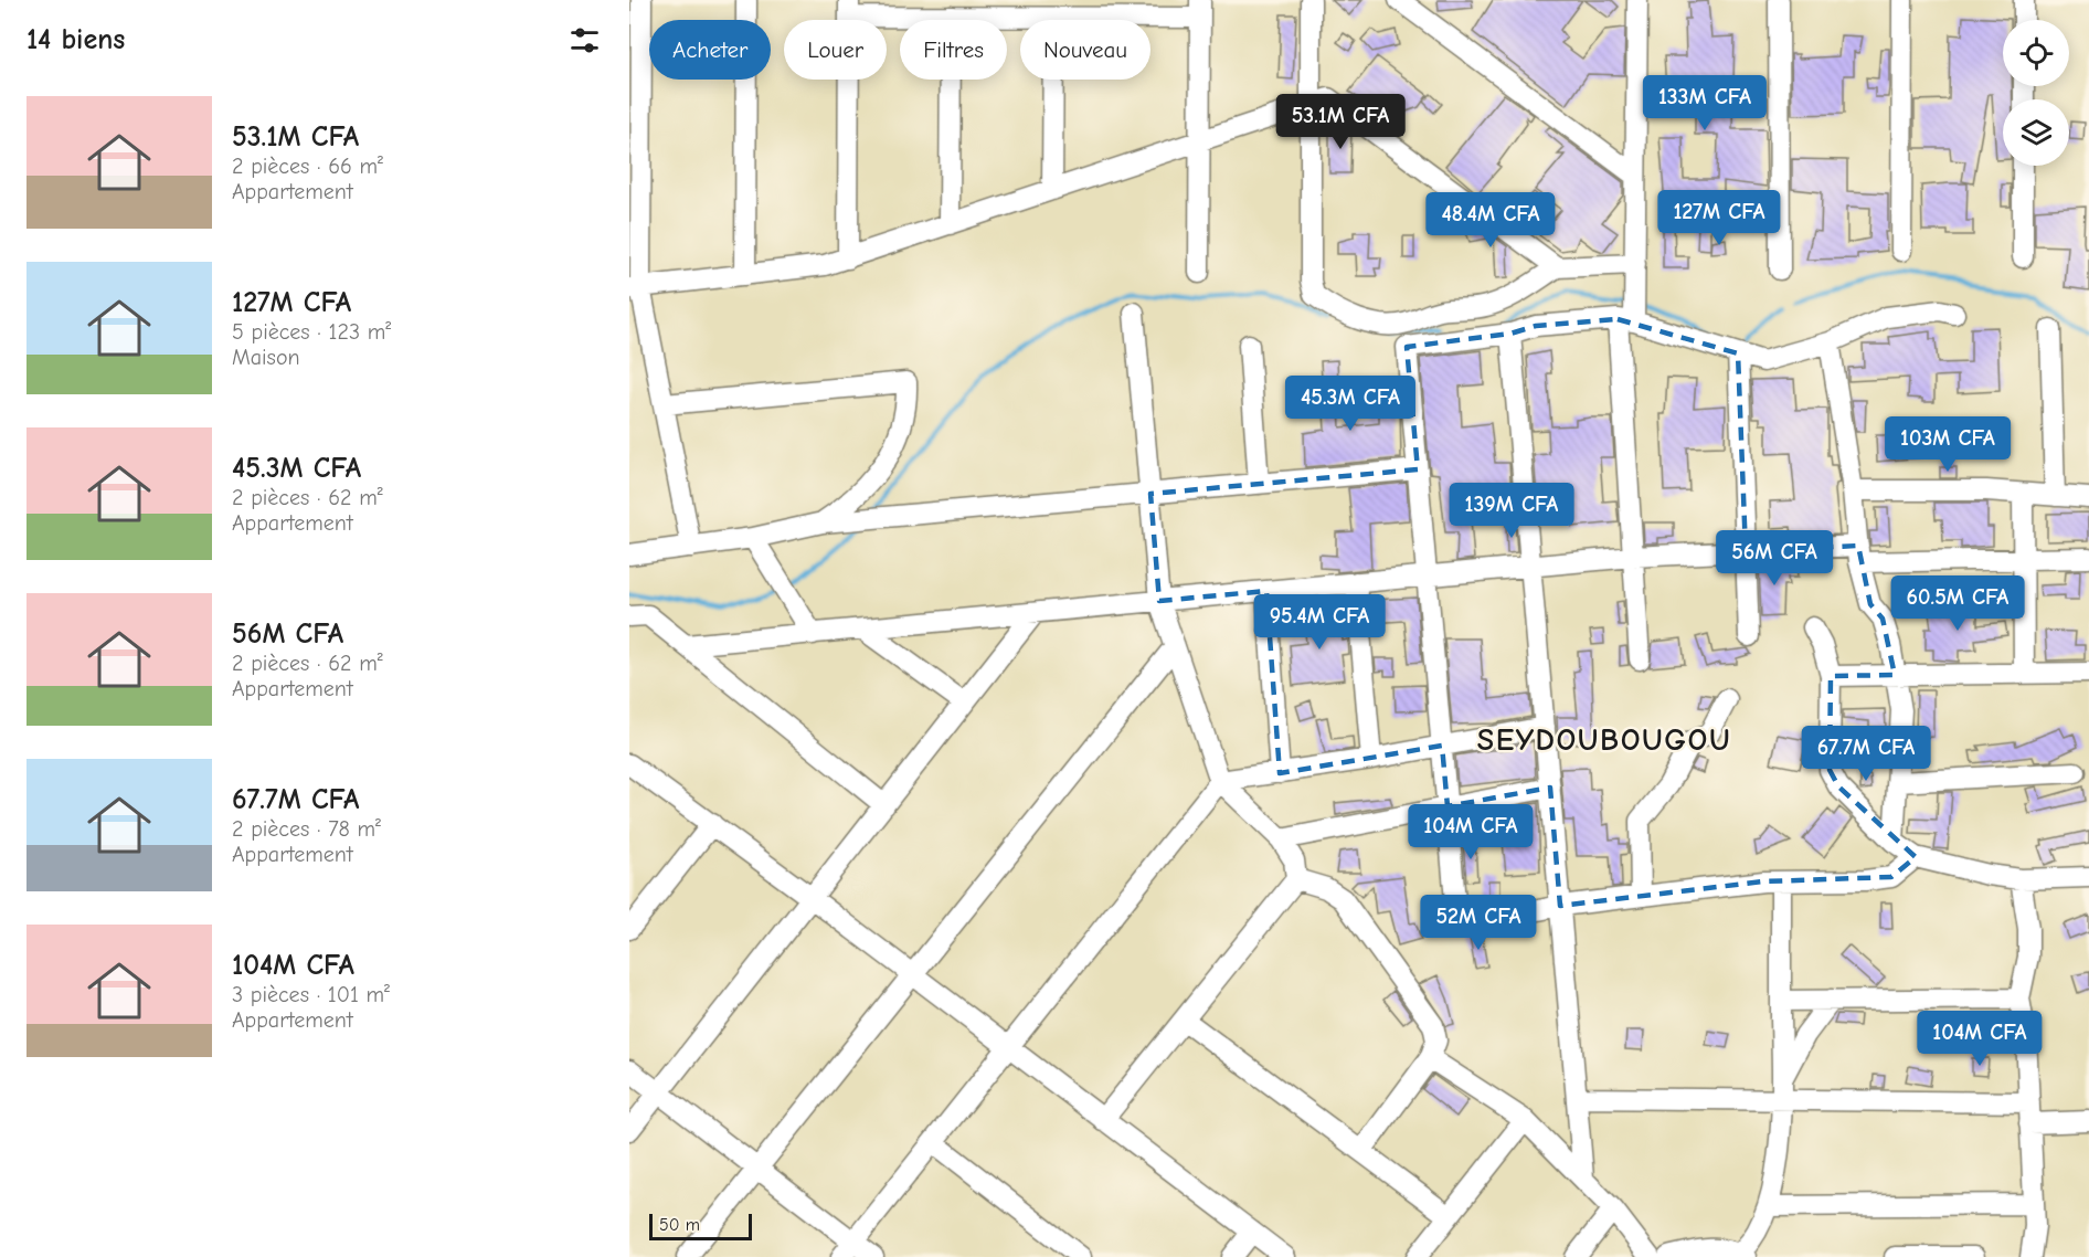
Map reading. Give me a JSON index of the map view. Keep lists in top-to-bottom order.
{
  "districts": ["SEYDOUBOUGOU"],
  "scale_bar": "50 m",
  "page": {
    "heading": "14 biens",
    "chip": [
      "Acheter",
      "Louer",
      "Filtres",
      "Nouveau"
    ],
    "price": [
      "133M CFA",
      "53.1M CFA",
      "127M CFA",
      "48.4M CFA",
      "45.3M CFA",
      "103M CFA",
      "139M CFA",
      "56M CFA",
      "60.5M CFA",
      "95.4M CFA",
      "67.7M CFA",
      "104M CFA",
      "52M CFA",
      "104M CFA"
    ],
    "list": [
      {
        "name": "53.1M CFA",
        "note": "2 pièces · 66 m² · Appartement"
      },
      {
        "name": "127M CFA",
        "note": "5 pièces · 123 m² · Maison"
      },
      {
        "name": "45.3M CFA",
        "note": "2 pièces · 62 m² · Appartement"
      },
      {
        "name": "56M CFA",
        "note": "2 pièces · 62 m² · Appartement"
      },
      {
        "name": "67.7M CFA",
        "note": "2 pièces · 78 m² · Appartement"
      },
      {
        "name": "104M CFA",
        "note": "3 pièces · 101 m² · Appartement"
      }
    ],
    "scale": "50 m"
  }
}
